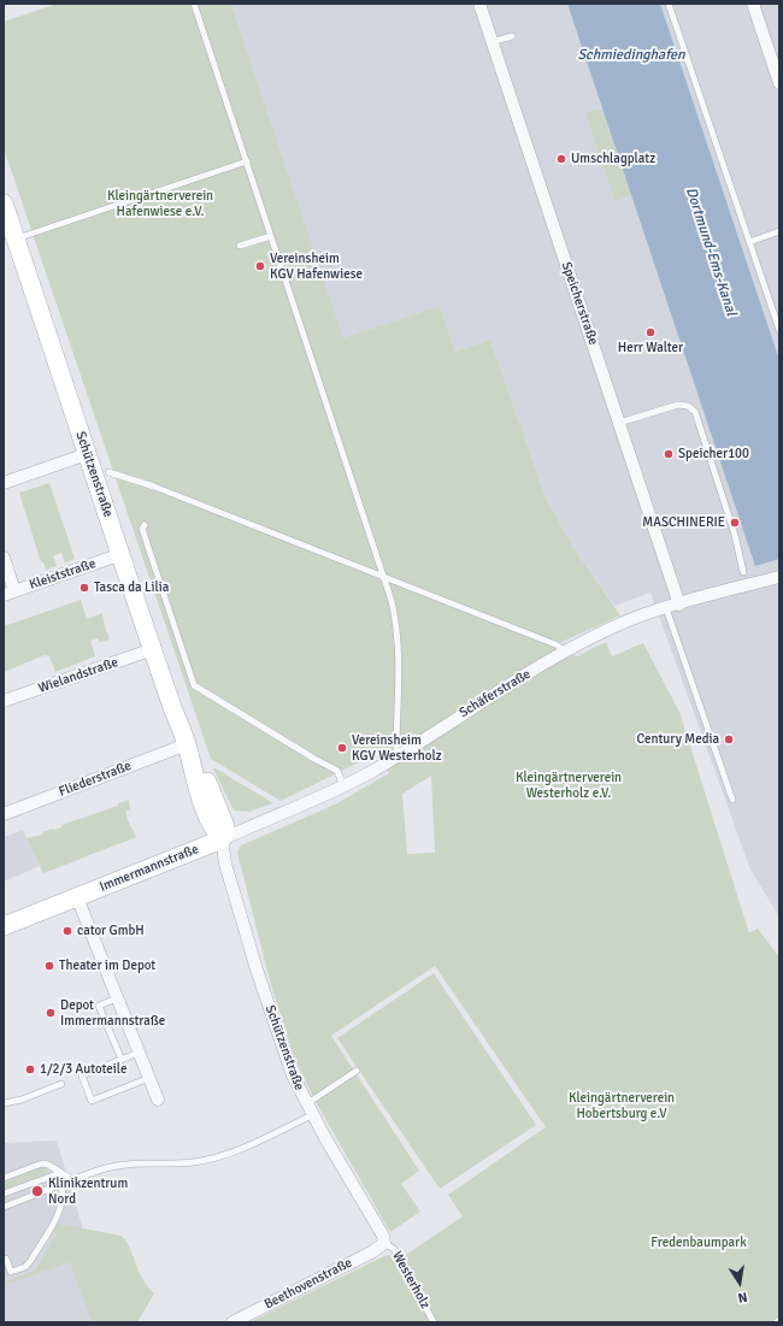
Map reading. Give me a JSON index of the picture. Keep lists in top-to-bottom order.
{
  "streets": {
    "street": [
      "Speicherstraße",
      "Schützenstraße",
      "Kleiststraße",
      "Wielandstraße",
      "Schäferstraße",
      "Fliederstraße",
      "Immermannstraße",
      "Beethovenstraße"
    ],
    "lane": ["Westerholz"]
  },
  "crossings": [
    ["Speicherstraße", "Schäferstraße"],
    ["Schützenstraße", "Kleiststraße"],
    ["Schützenstraße", "Wielandstraße"],
    ["Schützenstraße", "Schäferstraße"],
    ["Schützenstraße", "Fliederstraße"],
    ["Schützenstraße", "Immermannstraße"],
    ["Schützenstraße", "Westerholz"],
    ["Schützenstraße", "Beethovenstraße"],
    ["Schäferstraße", "Immermannstraße"],
    ["Westerholz", "Beethovenstraße"]
  ],
  "water": ["Schmiedinghafen", "Dortmund-Ems-Kanal"],
  "parks": [
    "Kleingärtnerverein Hafenwiese e.V.",
    "Kleingärtnerverein Westerholz e.V.",
    "Kleingärtnerverein Hobertsburg e.V",
    "Fredenbaumpark"
  ],
  "places": [
    "Umschlagplatz",
    "Vereinsheim KGV Hafenwiese",
    "Herr Walter",
    "Speicher100",
    "MASCHINERIE",
    "Tasca da Lilia",
    "Century Media",
    "Vereinsheim KGV Westerholz",
    "cator GmbH",
    "Theater im Depot",
    "Depot Immermannstraße",
    "1/2/3 Autoteile",
    "Klinikzentrum Nord"
  ],
  "north": "bottom"
}
